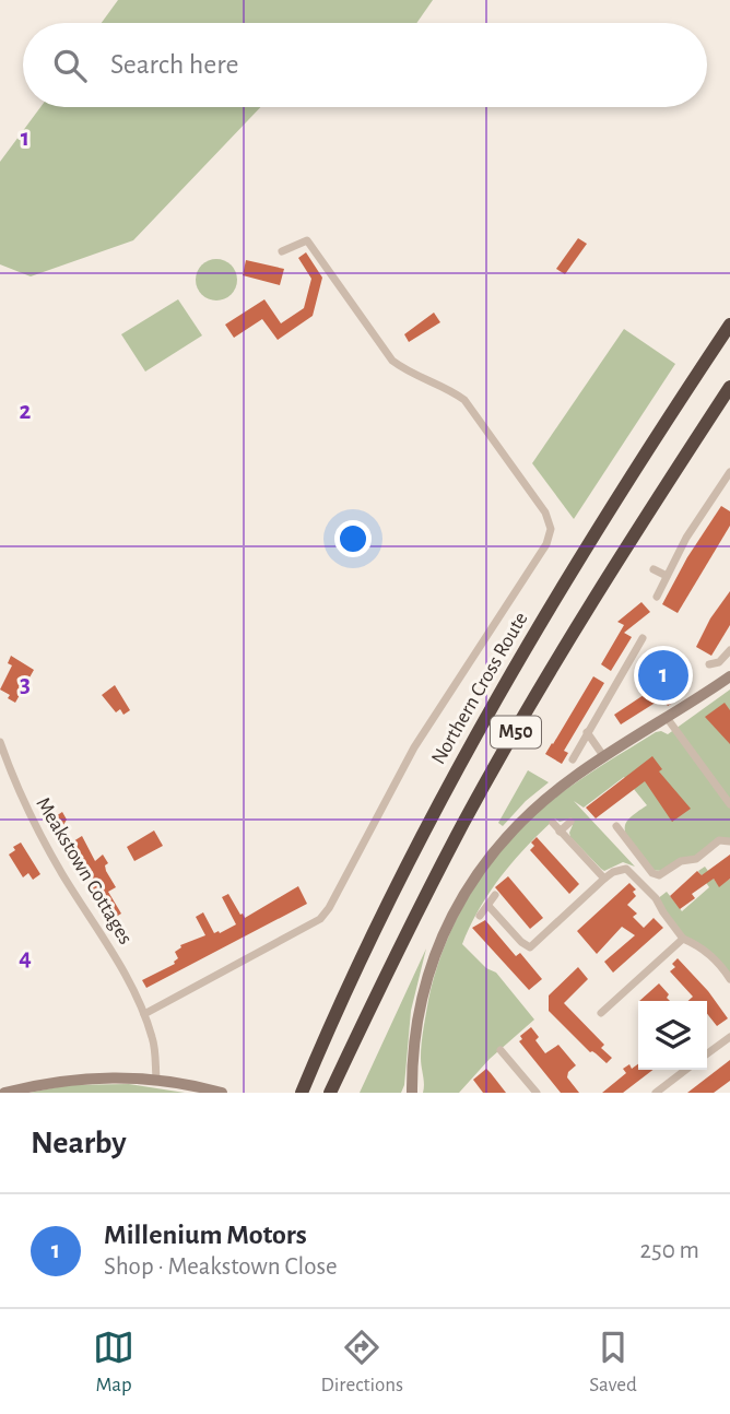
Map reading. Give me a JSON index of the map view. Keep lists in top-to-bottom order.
{
  "streets": {
    "highway": ["Northern Cross Route", "M50"],
    "street": ["Meakstown Cottages"]
  },
  "page": {
    "search": "Search here",
    "pins": "1",
    "heading": "Nearby",
    "list": [
      {
        "mark": "1",
        "name": "Millenium Motors",
        "note": "Shop · Meakstown Close",
        "value": "250 m"
      }
    ],
    "nav": ["Map", "Directions", "Saved"]
  },
  "grid": {
    "rows": [
      "1",
      "2",
      "3",
      "4"
    ]
  }
}
